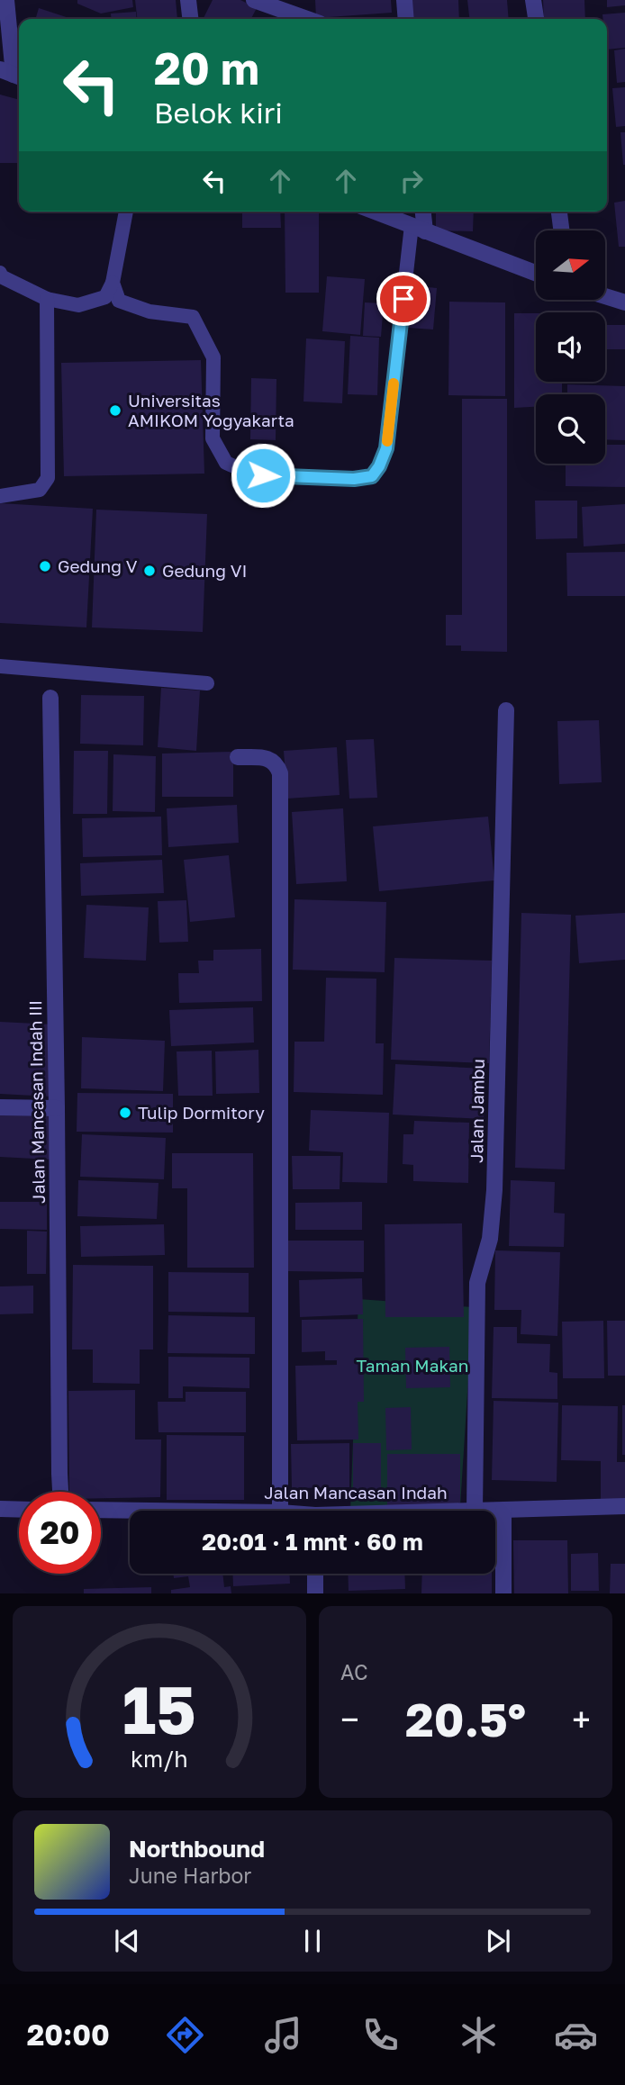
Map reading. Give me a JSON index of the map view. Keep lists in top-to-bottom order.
{
  "streets": {
    "street": ["Jalan Mancasan Indah III", "Jalan Jambu", "Jalan Mancasan Indah"]
  },
  "parks": ["Taman Makan"],
  "places": [
    "Universitas AMIKOM Yogyakarta",
    "Gedung V",
    "Gedung VI",
    "Tulip Dormitory"
  ],
  "north": "right",
  "page": {
    "turn": ["20 m", "Belok kiri"],
    "limit": "20",
    "trip": "20:01 · 1 mnt · 60 m",
    "tile": "AC",
    "heat": ["−", "20.5°", "+"],
    "song": ["Northbound", "June Harbor"],
    "tabs": "20:00",
    "gauge": ["15", "km/h"]
  }
}
